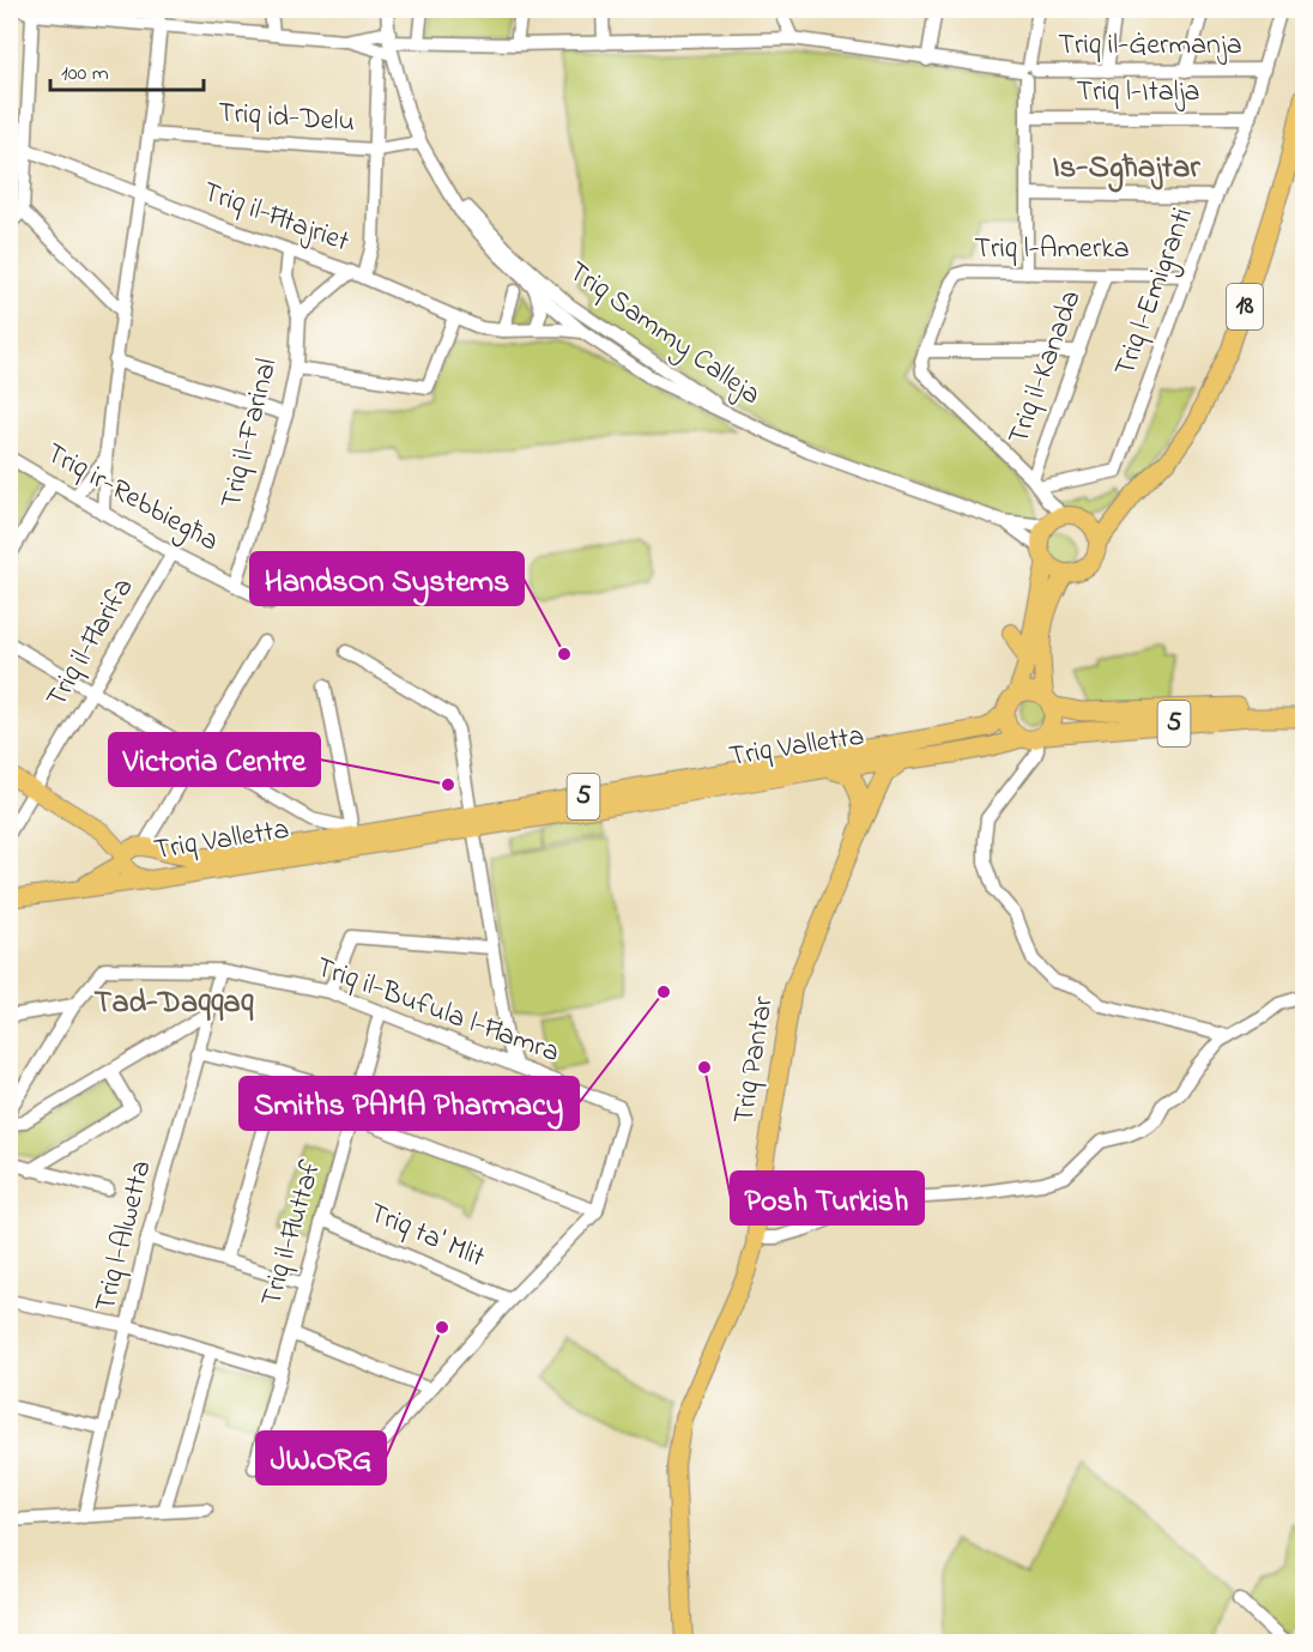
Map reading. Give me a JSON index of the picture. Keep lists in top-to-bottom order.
{
  "streets": {
    "highway": ["5", "Triq Valletta"],
    "main road": ["18", "Triq Pantar"],
    "street": [
      "Triq il-Ġermanja",
      "Triq l-Italja",
      "Triq id-Delu",
      "Triq il-Ħtajriet",
      "Triq l-Amerka",
      "Triq l-Emigranti",
      "Triq Sammy Calleja",
      "Triq il-Kanada",
      "Triq il-Farinal",
      "Triq ir-Rebbiegħa",
      "Triq il-Ħarifa",
      "Triq il-Bufula l-Ħamra",
      "Triq il-Ħuttaf",
      "Triq l-Alwetta",
      "Triq ta' Mlit"
    ]
  },
  "crossings": [
    ["Triq il-Ġermanja", "Triq l-Emigranti"],
    ["Triq il-Ġermanja", "Triq Sammy Calleja"],
    ["Triq l-Italja", "Triq l-Emigranti"],
    ["Triq id-Delu", "Triq Sammy Calleja"],
    ["Triq il-Ħtajriet", "Triq Sammy Calleja"],
    ["Triq il-Ħtajriet", "Triq il-Farinal"],
    ["Triq l-Amerka", "Triq l-Emigranti"],
    ["Triq l-Amerka", "Triq il-Kanada"],
    ["Triq l-Emigranti", "Triq il-Kanada"],
    ["18", "Triq Sammy Calleja"],
    ["18", "5"],
    ["18", "Triq Valletta"],
    ["Triq il-Farinal", "Triq ir-Rebbiegħa"],
    ["Triq ir-Rebbiegħa", "Triq il-Ħarifa"],
    ["5", "Triq Valletta"],
    ["Triq il-Bufula l-Ħamra", "Triq il-Ħuttaf"],
    ["Triq il-Bufula l-Ħamra", "Triq l-Alwetta"],
    ["Triq il-Ħuttaf", "Triq ta' Mlit"]
  ],
  "districts": ["Is-Sgħajtar", "Tad-Daqqaq"],
  "places": [
    "HandsOn Systems",
    "Victoria Centre",
    "Smiths PAMA Pharmacy",
    "Posh Turkish",
    "JW.ORG"
  ],
  "scale_bar": "100 m"
}
